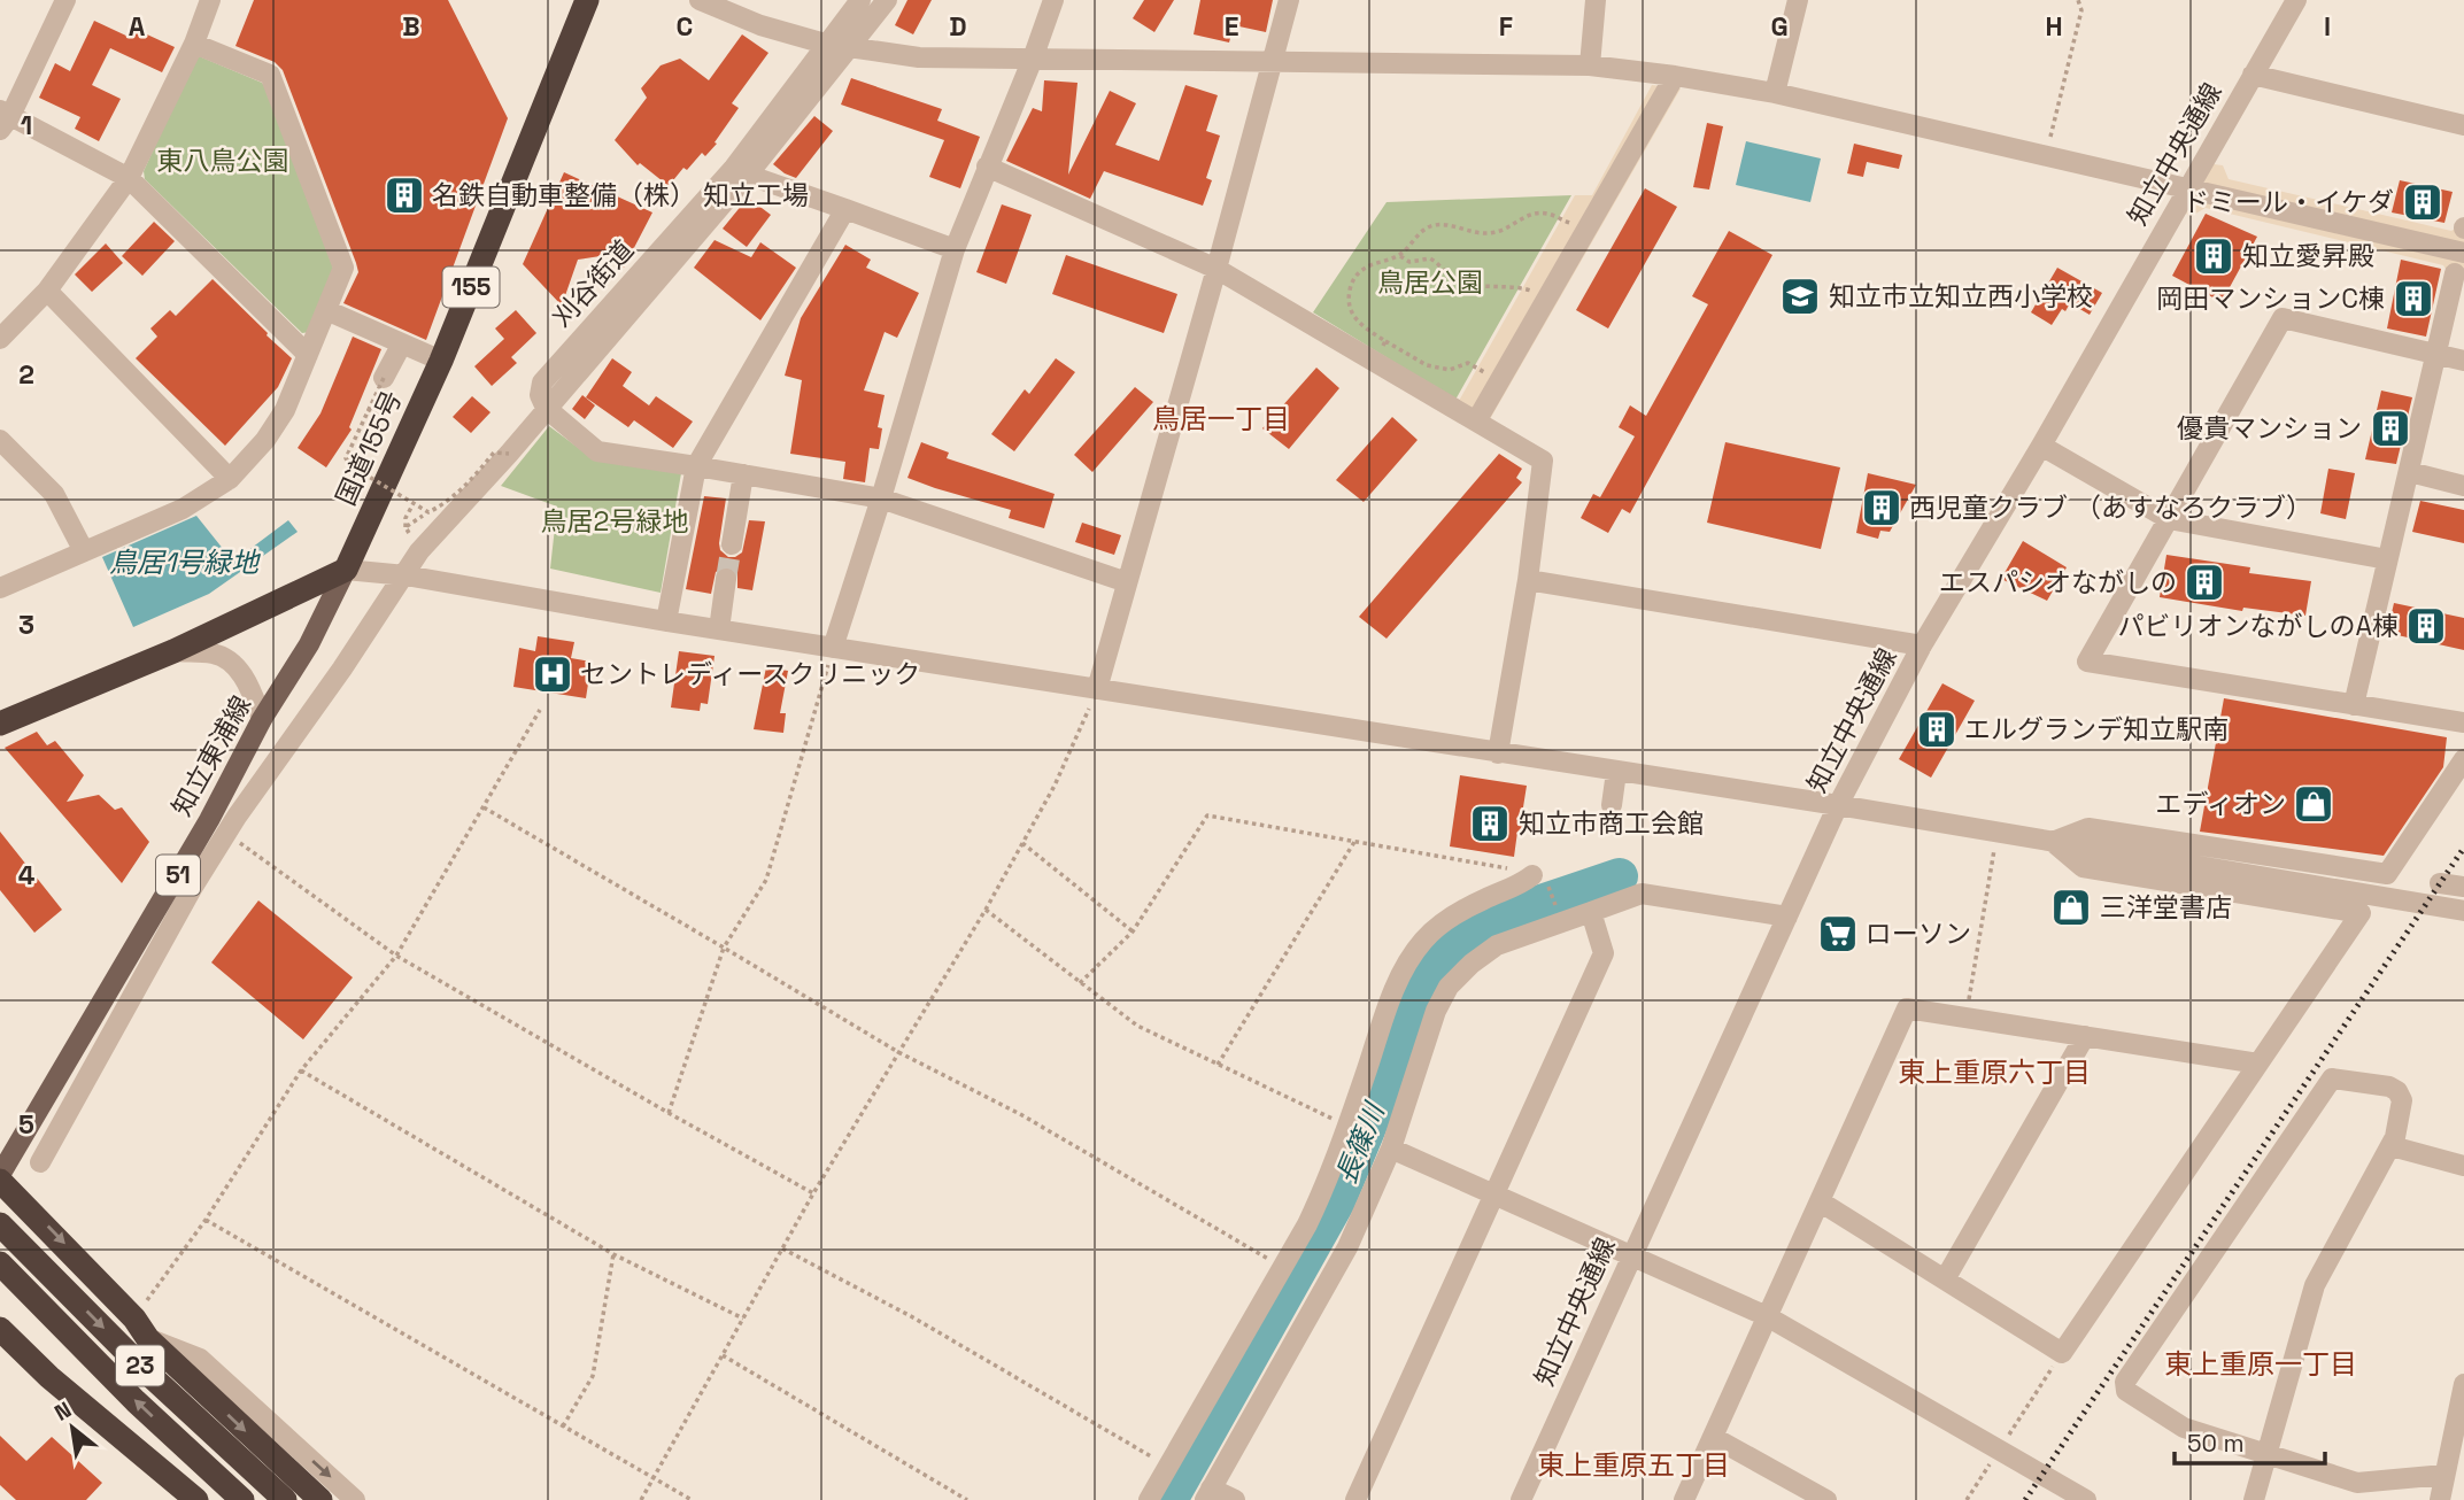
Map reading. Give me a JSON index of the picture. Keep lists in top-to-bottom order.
{
  "streets": {
    "highway": ["155", "国道155号", "23"],
    "main road": ["知立東浦線", "51"],
    "street": ["知立中央通線", "刈谷街道"]
  },
  "crossings": [
    ["国道155号", "知立東浦線"]
  ],
  "districts": [
    "鳥居一丁目",
    "東上重原六丁目",
    "東上重原一丁目",
    "東上重原五丁目"
  ],
  "water": ["鳥居1号緑地", "長篠川"],
  "parks": ["東八鳥公園", "鳥居公園", "鳥居2号緑地"],
  "places": {
    "building": [
      "名鉄自動車整備（株） 知立工場",
      "ドミール・イケダ",
      "知立愛昇殿",
      "岡田マンションC棟",
      "優貴マンション",
      "西児童クラブ （あすなろクラブ）",
      "エスパシオながしの",
      "パビリオンながしのA棟",
      "エルグランデ知立駅南",
      "知立市商工会館"
    ],
    "school or university": ["知立市立知立西小学校"],
    "hospital": ["セントレディースクリニック"],
    "shop": ["エディオン", "三洋堂書店"],
    "supermarket": ["ローソン"]
  },
  "scale_bar": "50 m",
  "north": "top left",
  "grid": {
    "columns": [
      "A",
      "B",
      "C",
      "D",
      "E",
      "F",
      "G",
      "H",
      "I"
    ],
    "rows": [
      "1",
      "2",
      "3",
      "4",
      "5"
    ]
  }
}
